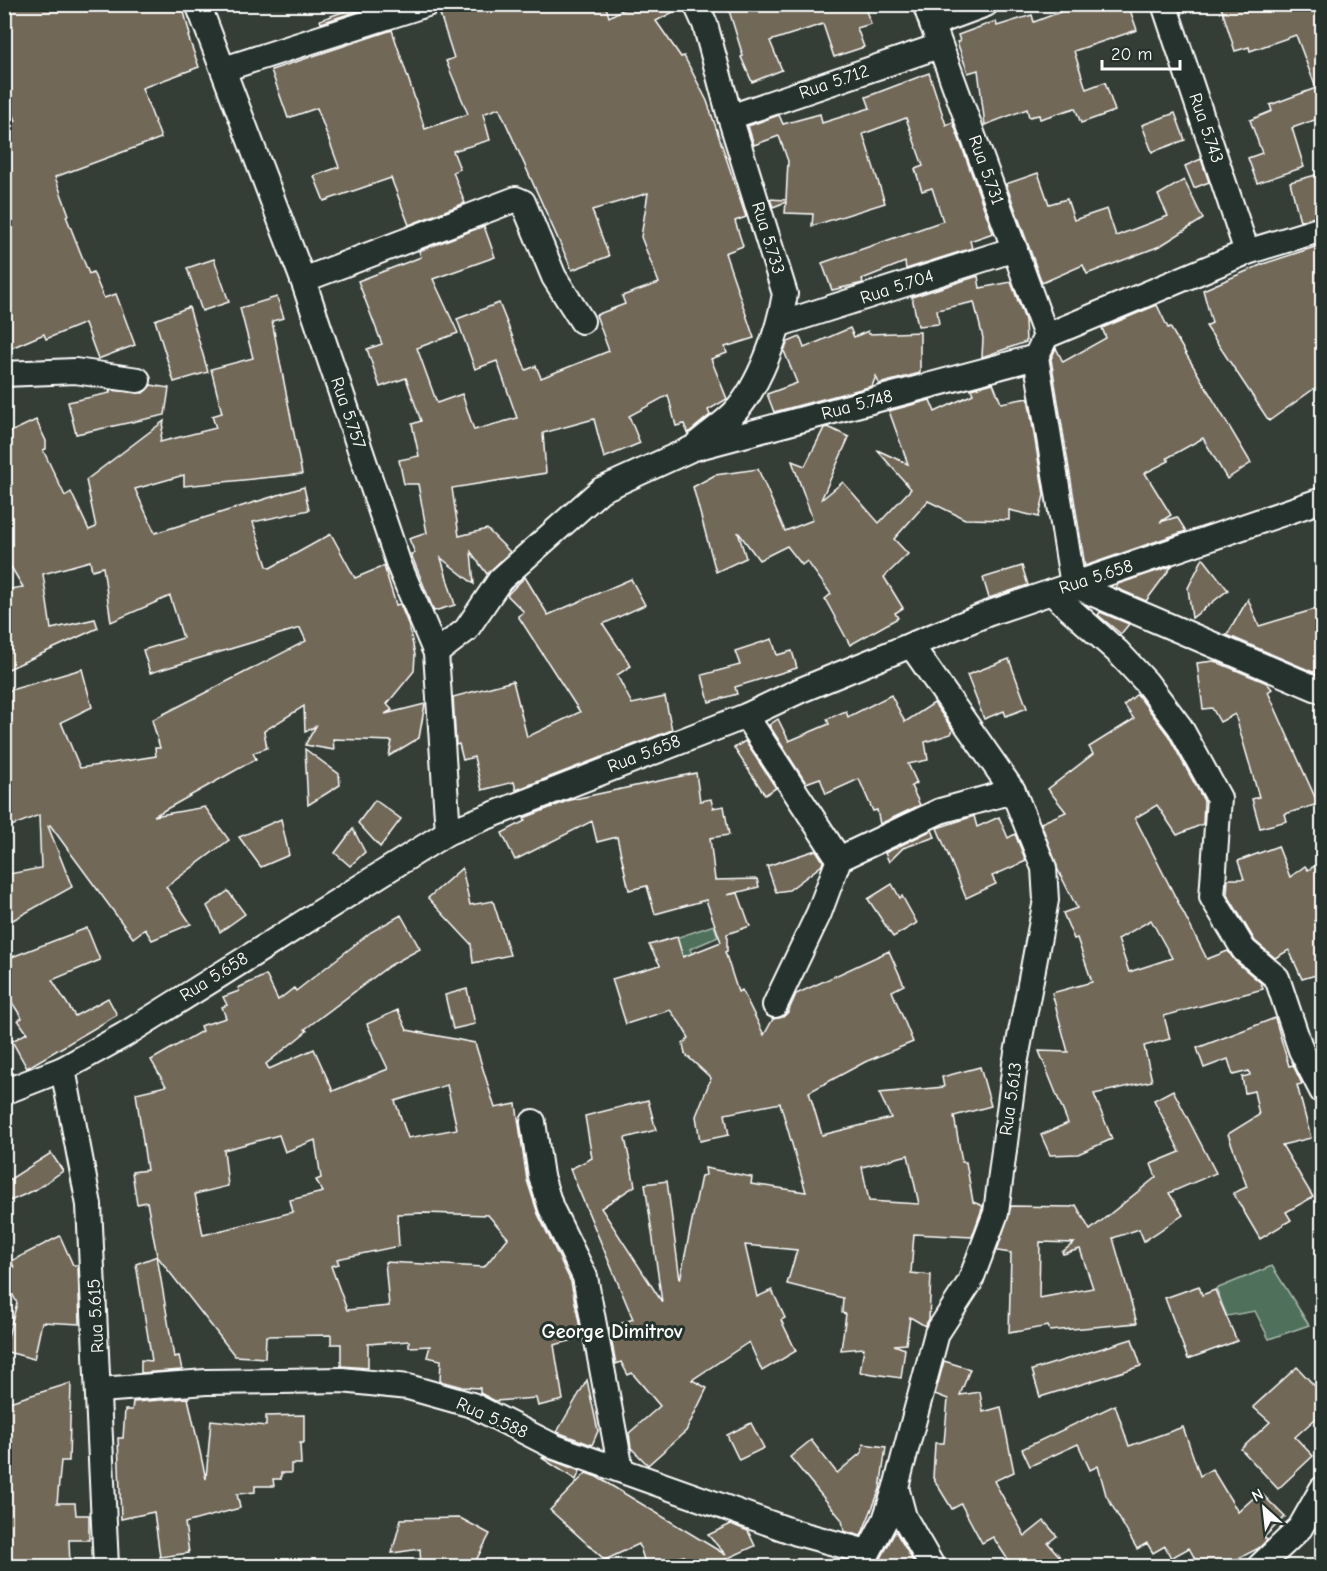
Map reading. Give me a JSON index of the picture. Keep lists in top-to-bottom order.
{
  "streets": {
    "street": [
      "Rua 5.712",
      "Rua 5.743",
      "Rua 5.731",
      "Rua 5.733",
      "Rua 5.704",
      "Rua 5.748",
      "Rua 5.757",
      "Rua 5.658",
      "Rua 5.613",
      "Rua 5.615",
      "Rua 5.588"
    ]
  },
  "crossings": [
    ["Rua 5.712", "Rua 5.731"],
    ["Rua 5.712", "Rua 5.733"],
    ["Rua 5.743", "Rua 5.748"],
    ["Rua 5.731", "Rua 5.704"],
    ["Rua 5.731", "Rua 5.748"],
    ["Rua 5.731", "Rua 5.658"],
    ["Rua 5.733", "Rua 5.704"],
    ["Rua 5.733", "Rua 5.748"],
    ["Rua 5.748", "Rua 5.757"],
    ["Rua 5.757", "Rua 5.658"],
    ["Rua 5.658", "Rua 5.613"],
    ["Rua 5.658", "Rua 5.615"],
    ["Rua 5.613", "Rua 5.588"],
    ["Rua 5.615", "Rua 5.588"]
  ],
  "districts": ["George Dimitrov"],
  "scale_bar": "20 m",
  "north": "top left"
}
